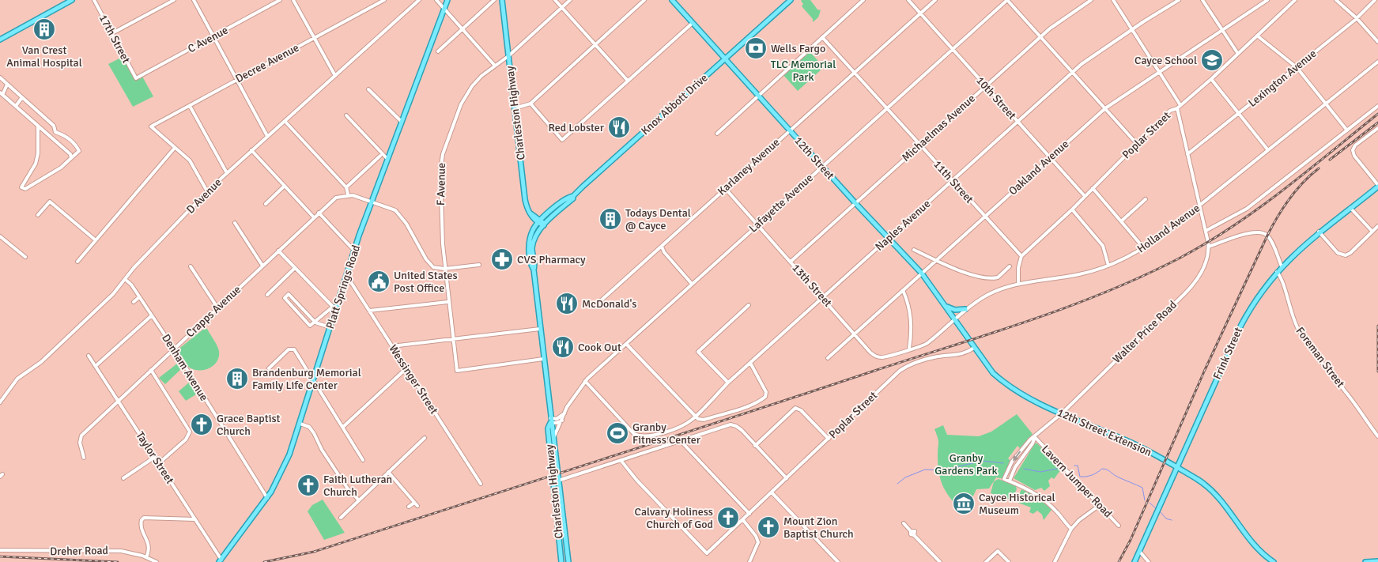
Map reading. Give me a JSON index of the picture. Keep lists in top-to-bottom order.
{
  "streets": {
    "main road": [
      "Knox Abbott Drive",
      "Charleston Highway",
      "12th Street",
      "Platt Springs Road",
      "Frink Street",
      "12th Street Extension"
    ],
    "street": [
      "17th Street",
      "C Avenue",
      "Decree Avenue",
      "Lexington Avenue",
      "10th Street",
      "Michaelmas Avenue",
      "Poplar Street",
      "Karlaney Avenue",
      "Oakland Avenue",
      "11th Street",
      "F Avenue",
      "D Avenue",
      "Lafayette Avenue",
      "Naples Avenue",
      "Holland Avenue",
      "13th Street",
      "Crapps Avenue",
      "Walter Price Road",
      "Foreman Street",
      "Denham Avenue",
      "Wessinger Street",
      "Taylor Street",
      "Lavern Jumper Road",
      "Dreher Road"
    ]
  },
  "crossings": [
    ["17th Street", "C Avenue"],
    ["Lexington Avenue", "Walter Price Road"],
    ["10th Street", "Michaelmas Avenue"],
    ["10th Street", "Poplar Street"],
    ["10th Street", "Karlaney Avenue"],
    ["10th Street", "Oakland Avenue"],
    ["10th Street", "Lafayette Avenue"],
    ["10th Street", "Naples Avenue"],
    ["Knox Abbott Drive", "Charleston Highway"],
    ["Knox Abbott Drive", "12th Street"],
    ["Charleston Highway", "F Avenue"],
    ["Charleston Highway", "Lafayette Avenue"],
    ["Michaelmas Avenue", "12th Street"],
    ["Michaelmas Avenue", "11th Street"],
    ["Michaelmas Avenue", "13th Street"],
    ["Poplar Street", "11th Street"],
    ["Poplar Street", "Walter Price Road"],
    ["Poplar Street", "12th Street Extension"],
    ["12th Street", "Karlaney Avenue"],
    ["12th Street", "Oakland Avenue"],
    ["12th Street", "Lafayette Avenue"],
    ["12th Street", "Naples Avenue"],
    ["12th Street", "Holland Avenue"],
    ["12th Street", "12th Street Extension"],
    ["Karlaney Avenue", "11th Street"],
    ["Karlaney Avenue", "13th Street"],
    ["Oakland Avenue", "11th Street"],
    ["Oakland Avenue", "13th Street"],
    ["11th Street", "Lafayette Avenue"],
    ["11th Street", "Naples Avenue"],
    ["D Avenue", "Denham Avenue"],
    ["Lafayette Avenue", "Naples Avenue"],
    ["Lafayette Avenue", "13th Street"],
    ["Naples Avenue", "13th Street"],
    ["Holland Avenue", "13th Street"],
    ["Holland Avenue", "Walter Price Road"],
    ["Holland Avenue", "12th Street Extension"],
    ["Platt Springs Road", "Denham Avenue"],
    ["Platt Springs Road", "Wessinger Street"],
    ["Platt Springs Road", "Taylor Street"],
    ["Crapps Avenue", "Denham Avenue"],
    ["Crapps Avenue", "Taylor Street"],
    ["Walter Price Road", "12th Street Extension"],
    ["Walter Price Road", "Lavern Jumper Road"],
    ["Frink Street", "Foreman Street"],
    ["Frink Street", "12th Street Extension"]
  ],
  "parks": ["TLC Memorial Park", "Granby Gardens Park"],
  "places": {
    "building": ["Van Crest Animal Hospital", "Todays Dental @ Cayce", "Brandenburg Memorial Family Life Center"],
    "bank": ["Wells Fargo"],
    "school or university": ["Cayce School"],
    "restaurant": ["Red Lobster", "McDonald's", "Cook Out"],
    "pharmacy": ["CVS Pharmacy"],
    "public building": ["United States Post Office"],
    "church": [
      "Grace Baptist Church",
      "Faith Lutheran Church",
      "Calvary Holiness Church of God",
      "Mount Zion Baptist Church"
    ],
    "sports": ["Granby Fitness Center"],
    "museum": ["Cayce Historical Museum"]
  }
}
